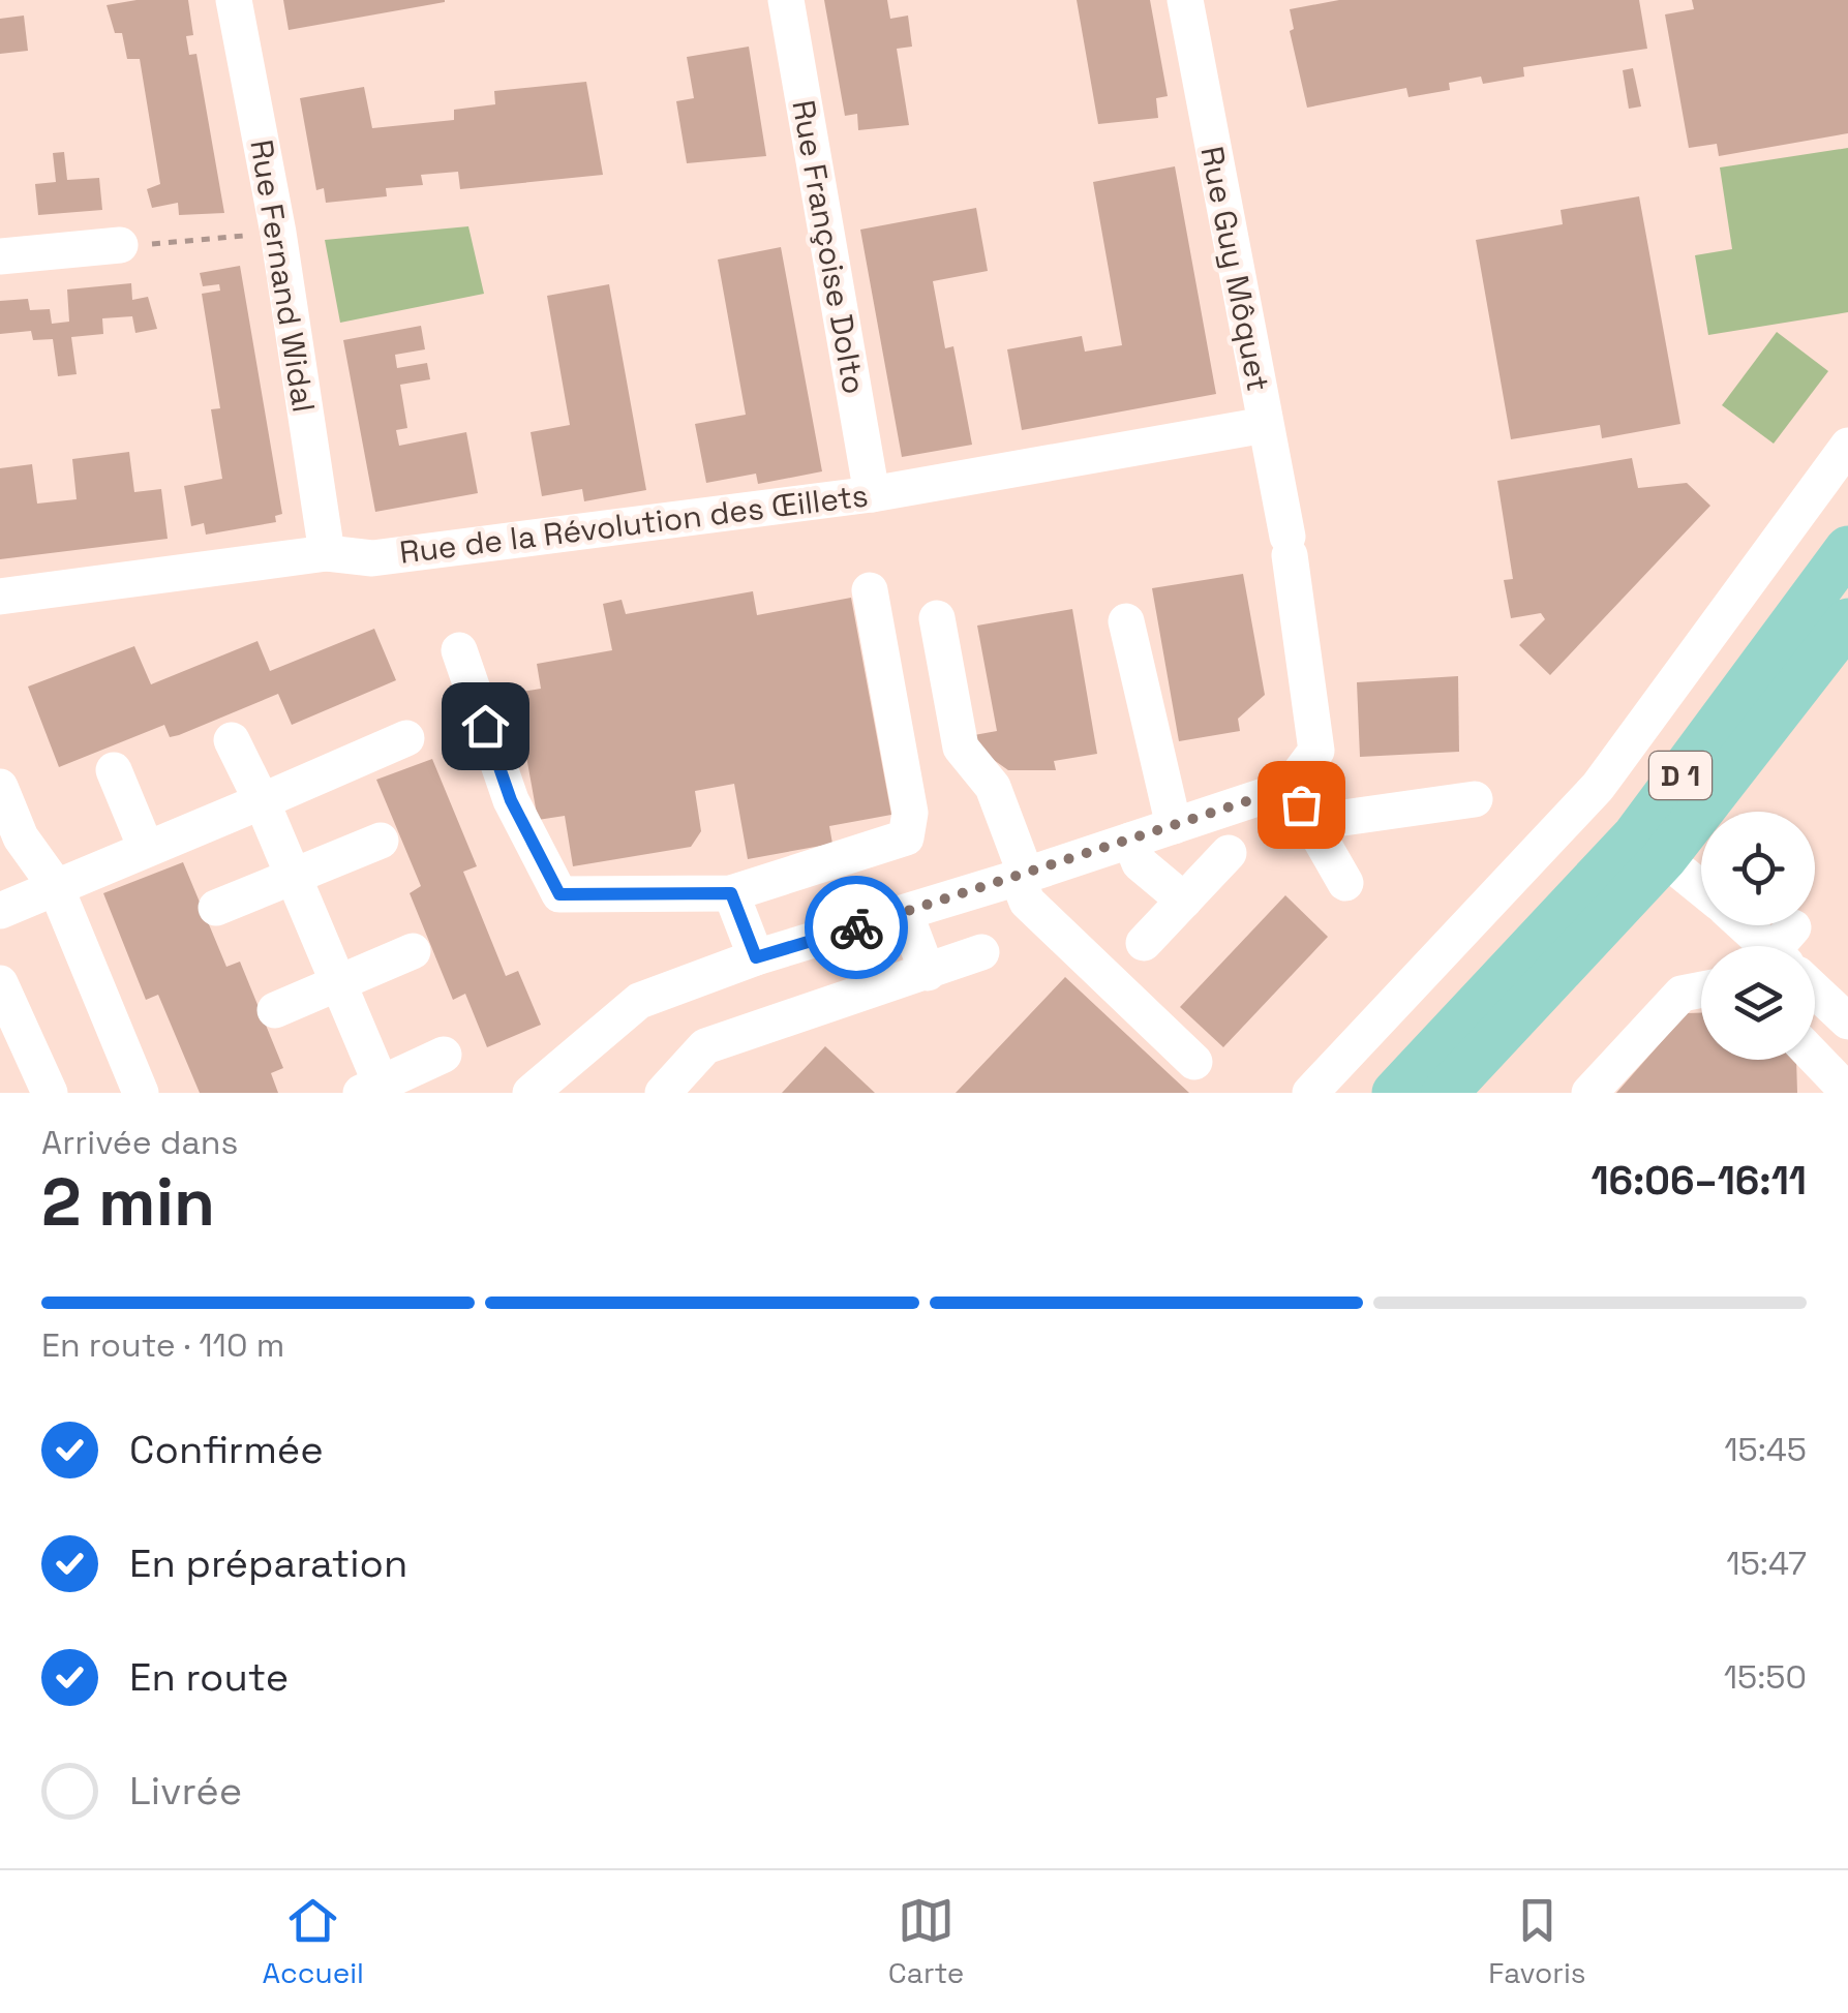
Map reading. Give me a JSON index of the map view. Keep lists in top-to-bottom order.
{
  "streets": {
    "main road": ["D 1"],
    "street": [
      "Rue Françoise Dolto",
      "Rue Guy Môquet",
      "Rue Fernand Widal",
      "Rue de la Révolution des Œillets"
    ]
  },
  "crossings": [
    ["Rue Françoise Dolto", "Rue de la Révolution des Œillets"],
    ["Rue Guy Môquet", "Rue de la Révolution des Œillets"],
    ["Rue Fernand Widal", "Rue de la Révolution des Œillets"]
  ],
  "page": {
    "heading": ["2 min", "Arrivée dans", "16:06–16:11"],
    "bar": "En route · 110 m",
    "list": [
      ["Confirmée", "15:45"],
      ["En préparation", "15:47"],
      ["En route", "15:50"],
      "Livrée"
    ],
    "tabs": ["Accueil", "Carte", "Favoris"]
  }
}
